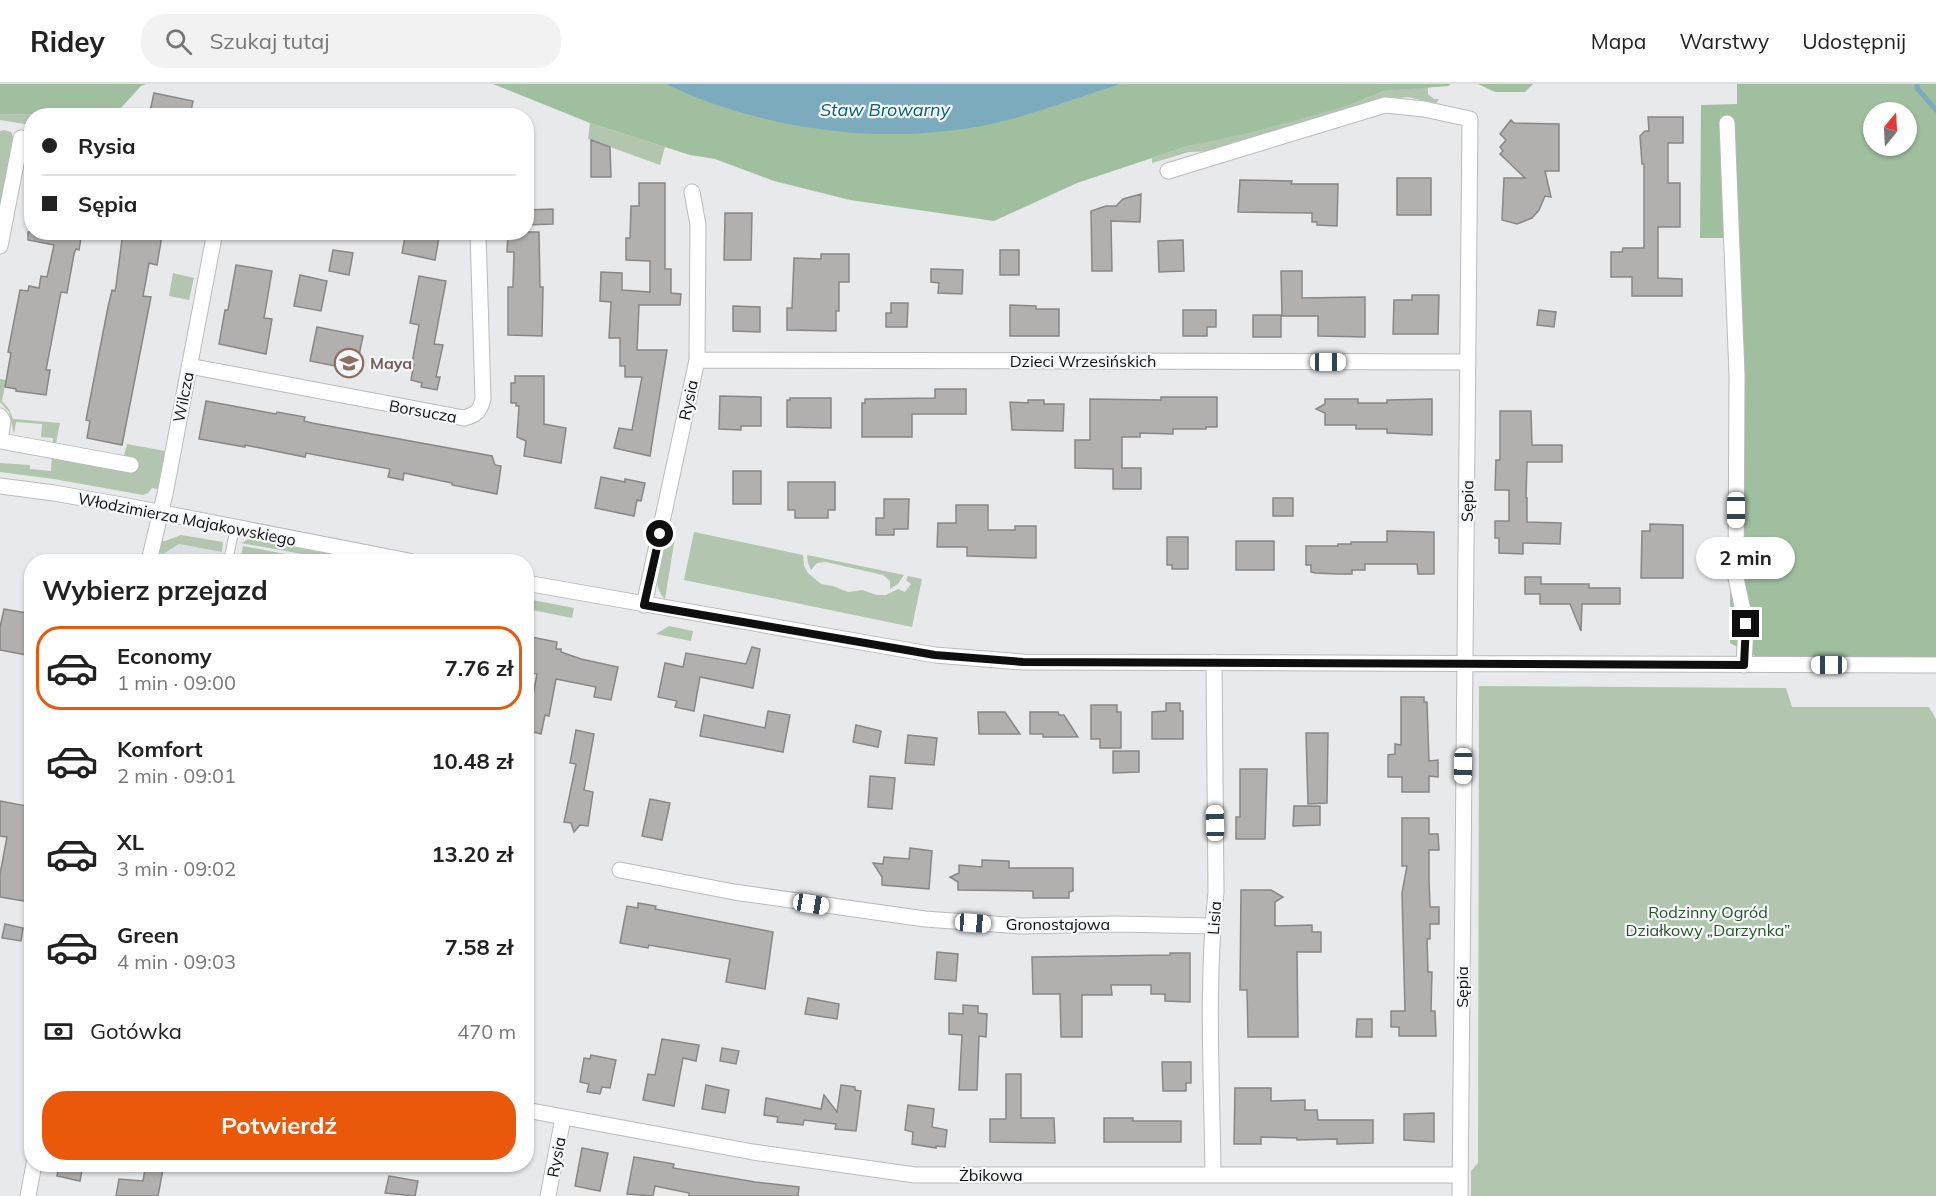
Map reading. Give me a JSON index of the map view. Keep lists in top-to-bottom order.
{
  "streets": {
    "street": [
      "Dzieci Wrzesińskich",
      "Wilcza",
      "Rysia",
      "Borsucza",
      "Sępia",
      "Włodzimierza Majakowskiego",
      "Lisia",
      "Gronostajowa",
      "Żbikowa"
    ]
  },
  "crossings": [
    ["Dzieci Wrzesińskich", "Rysia"],
    ["Dzieci Wrzesińskich", "Sępia"],
    ["Wilcza", "Borsucza"],
    ["Wilcza", "Włodzimierza Majakowskiego"],
    ["Rysia", "Żbikowa"],
    ["Sępia", "Żbikowa"],
    ["Lisia", "Gronostajowa"],
    ["Lisia", "Żbikowa"]
  ],
  "water": ["Staw Browarny"],
  "parks": ["Rodzinny Ogród Działkowy „Darzynka”"],
  "places": {
    "school or university": ["Maya"]
  },
  "north": "top",
  "page": {
    "header": "Ridey",
    "search": "Szukaj tutaj",
    "nav": ["Mapa", "Warstwy", "Udostępnij"],
    "banner": ["Rysia", "Sępia"],
    "bubble": "2 min",
    "heading": "Wybierz przejazd",
    "list": [
      {
        "name": "Economy",
        "note": "1 min · 09:00",
        "value": "7.76 zł"
      },
      {
        "name": "Komfort",
        "note": "2 min · 09:01",
        "value": "10.48 zł"
      },
      {
        "name": "XL",
        "note": "3 min · 09:02",
        "value": "13.20 zł"
      },
      {
        "name": "Green",
        "note": "4 min · 09:03",
        "value": "7.58 zł"
      }
    ],
    "pay": ["Gotówka", "470 m"],
    "buttons": "Potwierdź"
  }
}
